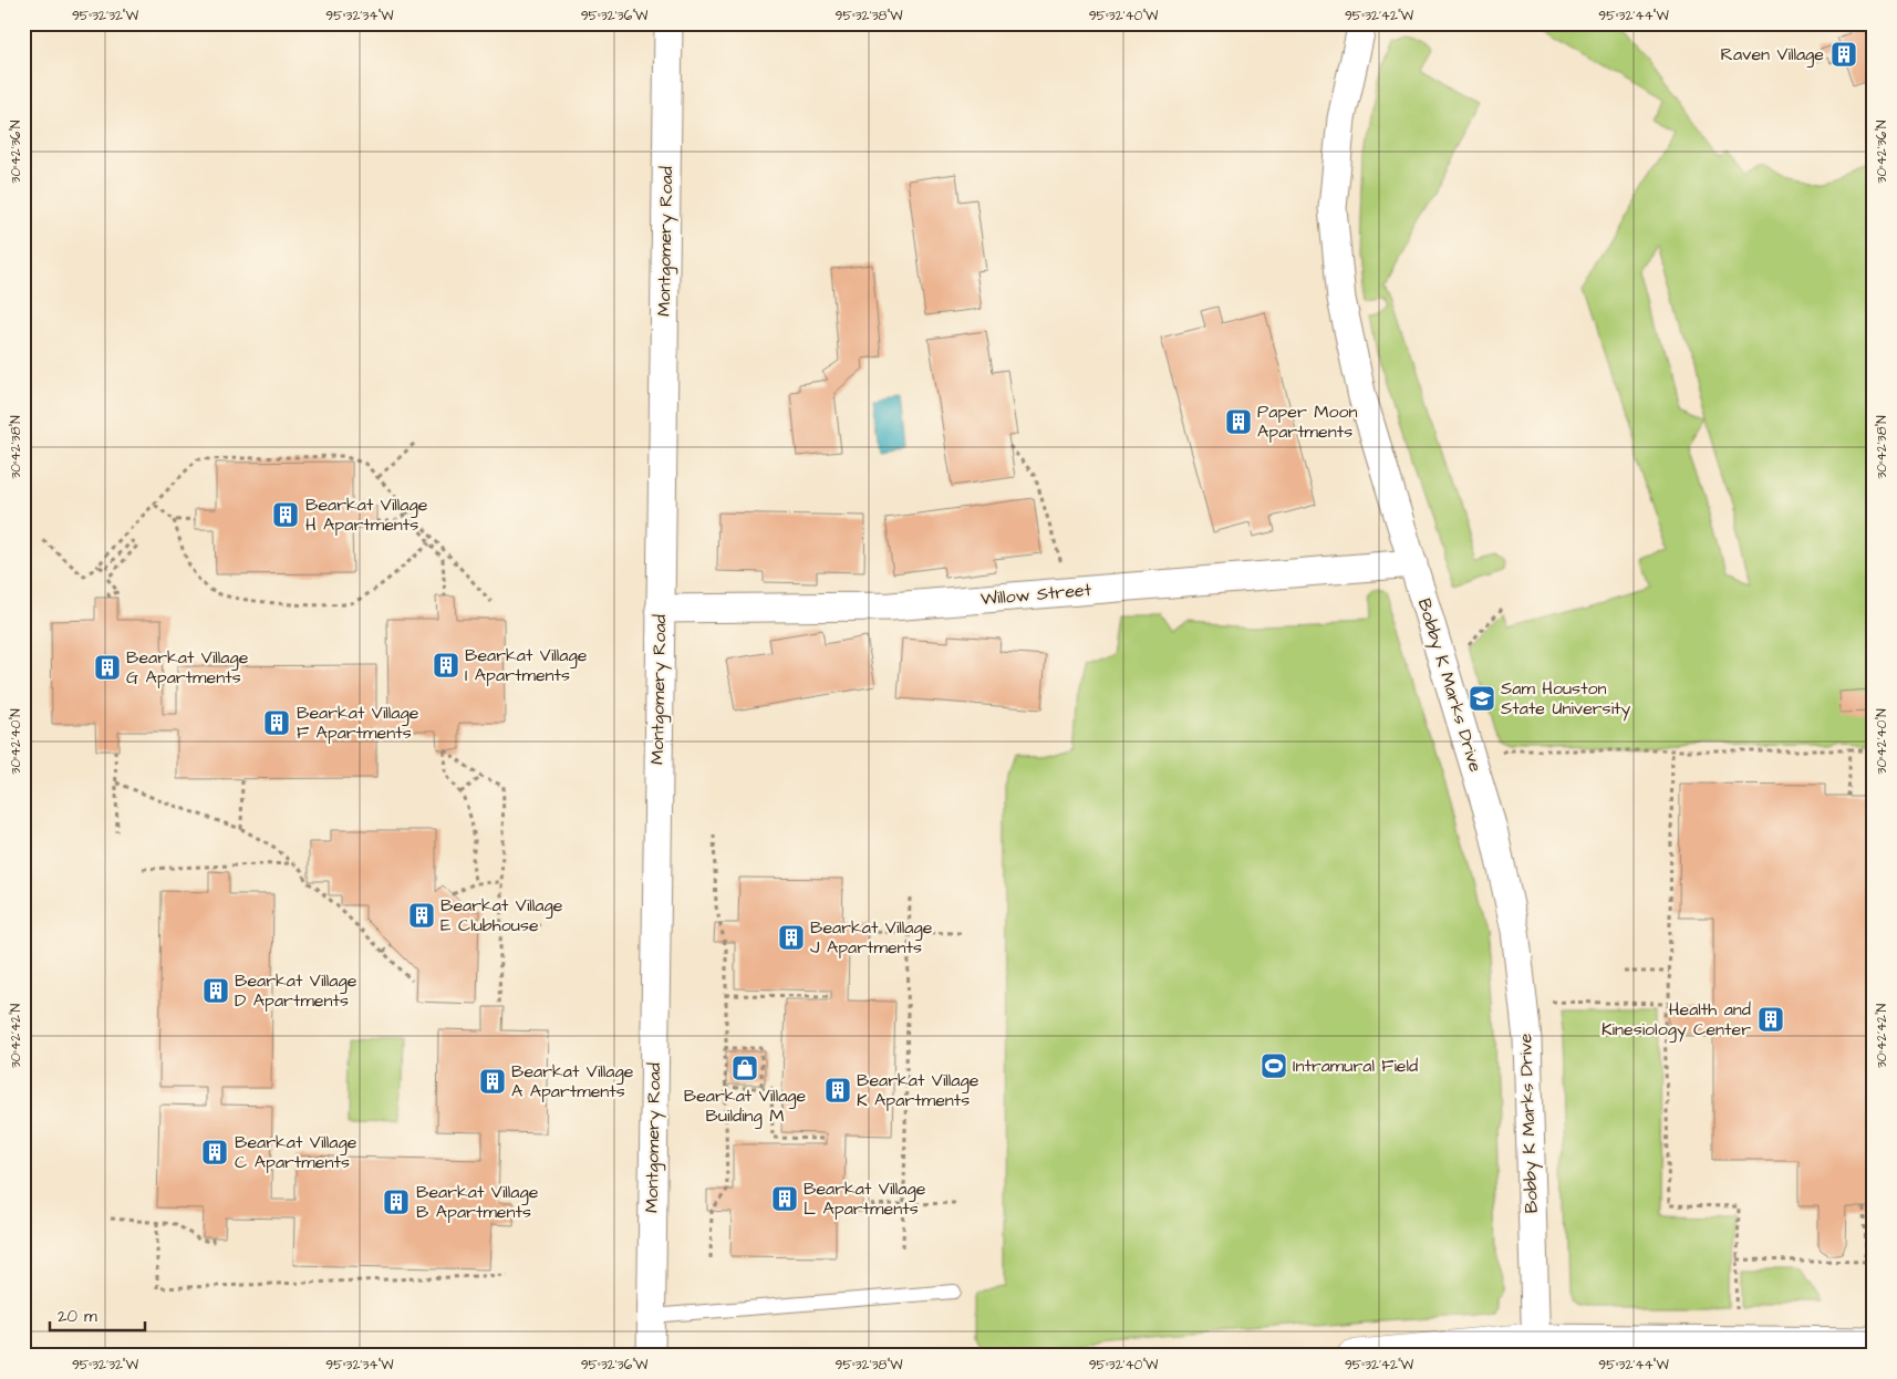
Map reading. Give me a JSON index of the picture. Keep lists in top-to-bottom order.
{
  "streets": {
    "street": ["Montgomery Road", "Willow Street", "Bobby K Marks Drive"]
  },
  "crossings": [
    ["Montgomery Road", "Willow Street"],
    ["Willow Street", "Bobby K Marks Drive"]
  ],
  "places": {
    "building": [
      "Raven Village",
      "Paper Moon Apartments",
      "Bearkat Village H Apartments",
      "Bearkat Village I Apartments",
      "Bearkat Village G Apartments",
      "Bearkat Village F Apartments",
      "Bearkat Village E Clubhouse",
      "Bearkat Village J Apartments",
      "Bearkat Village D Apartments",
      "Health and Kinesiology Center",
      "Bearkat Village A Apartments",
      "Bearkat Village K Apartments",
      "Bearkat Village C Apartments",
      "Bearkat Village L Apartments",
      "Bearkat Village B Apartments"
    ],
    "school or university": ["Sam Houston State University"],
    "sports": ["Intramural Field"],
    "shop": ["Bearkat Village Building M"]
  },
  "scale_bar": "20 m",
  "coordinates": [
    "95°32'32\"W",
    "95°32'34\"W",
    "95°32'36\"W",
    "95°32'38\"W",
    "95°32'40\"W",
    "95°32'42\"W",
    "95°32'44\"W",
    "30°42'36\"N",
    "30°42'38\"N",
    "30°42'40\"N",
    "30°42'42\"N"
  ]
}
